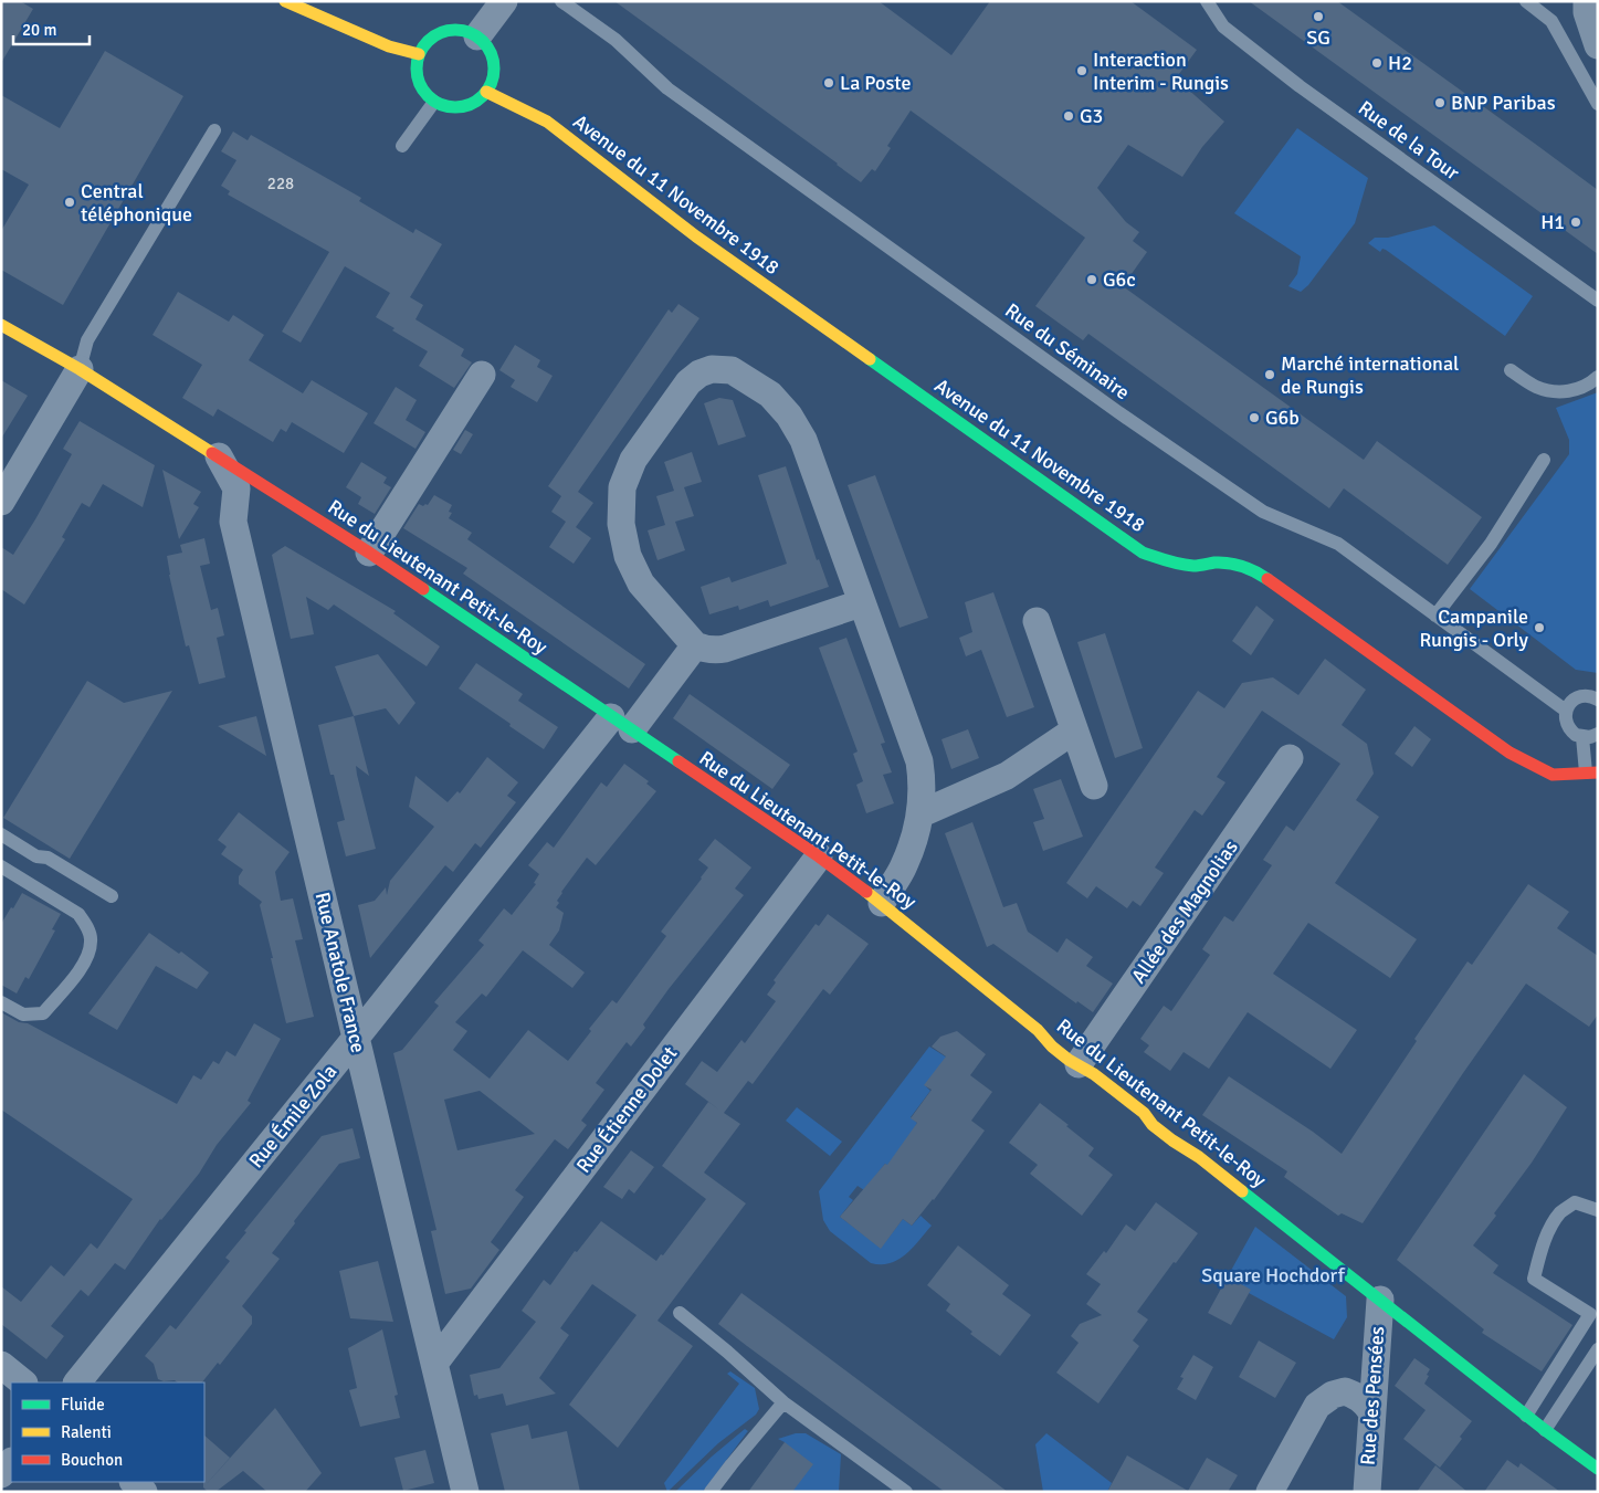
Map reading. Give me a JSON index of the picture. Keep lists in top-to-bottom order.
{
  "streets": {
    "street": [
      "Avenue du 11 Novembre 1918",
      "Rue du Lieutenant Petit-le-Roy",
      "Allée des Magnolias",
      "Rue Anatole France",
      "Rue Étienne Dolet",
      "Rue Émile Zola",
      "Rue des Pensées"
    ],
    "lane": ["Rue de la Tour", "Rue du Séminaire"]
  },
  "crossings": [
    ["Rue du Lieutenant Petit-le-Roy", "Allée des Magnolias"],
    ["Rue du Lieutenant Petit-le-Roy", "Rue Anatole France"],
    ["Rue du Lieutenant Petit-le-Roy", "Rue Étienne Dolet"],
    ["Rue du Lieutenant Petit-le-Roy", "Rue Émile Zola"],
    ["Rue du Lieutenant Petit-le-Roy", "Rue des Pensées"],
    ["Rue Anatole France", "Rue Étienne Dolet"],
    ["Rue Anatole France", "Rue Émile Zola"]
  ],
  "parks": ["Square Hochdorf"],
  "places": [
    "SG",
    "H2",
    "Interaction Interim - Rungis",
    "La Poste",
    "BNP Paribas",
    "G3",
    "Central téléphonique",
    "H1",
    "G6c",
    "Marché international de Rungis",
    "G6b",
    "Campanile Rungis - Orly"
  ],
  "house_numbers": ["228"],
  "legend": ["Fluide", "Ralenti", "Bouchon"],
  "scale_bar": "20 m"
}
